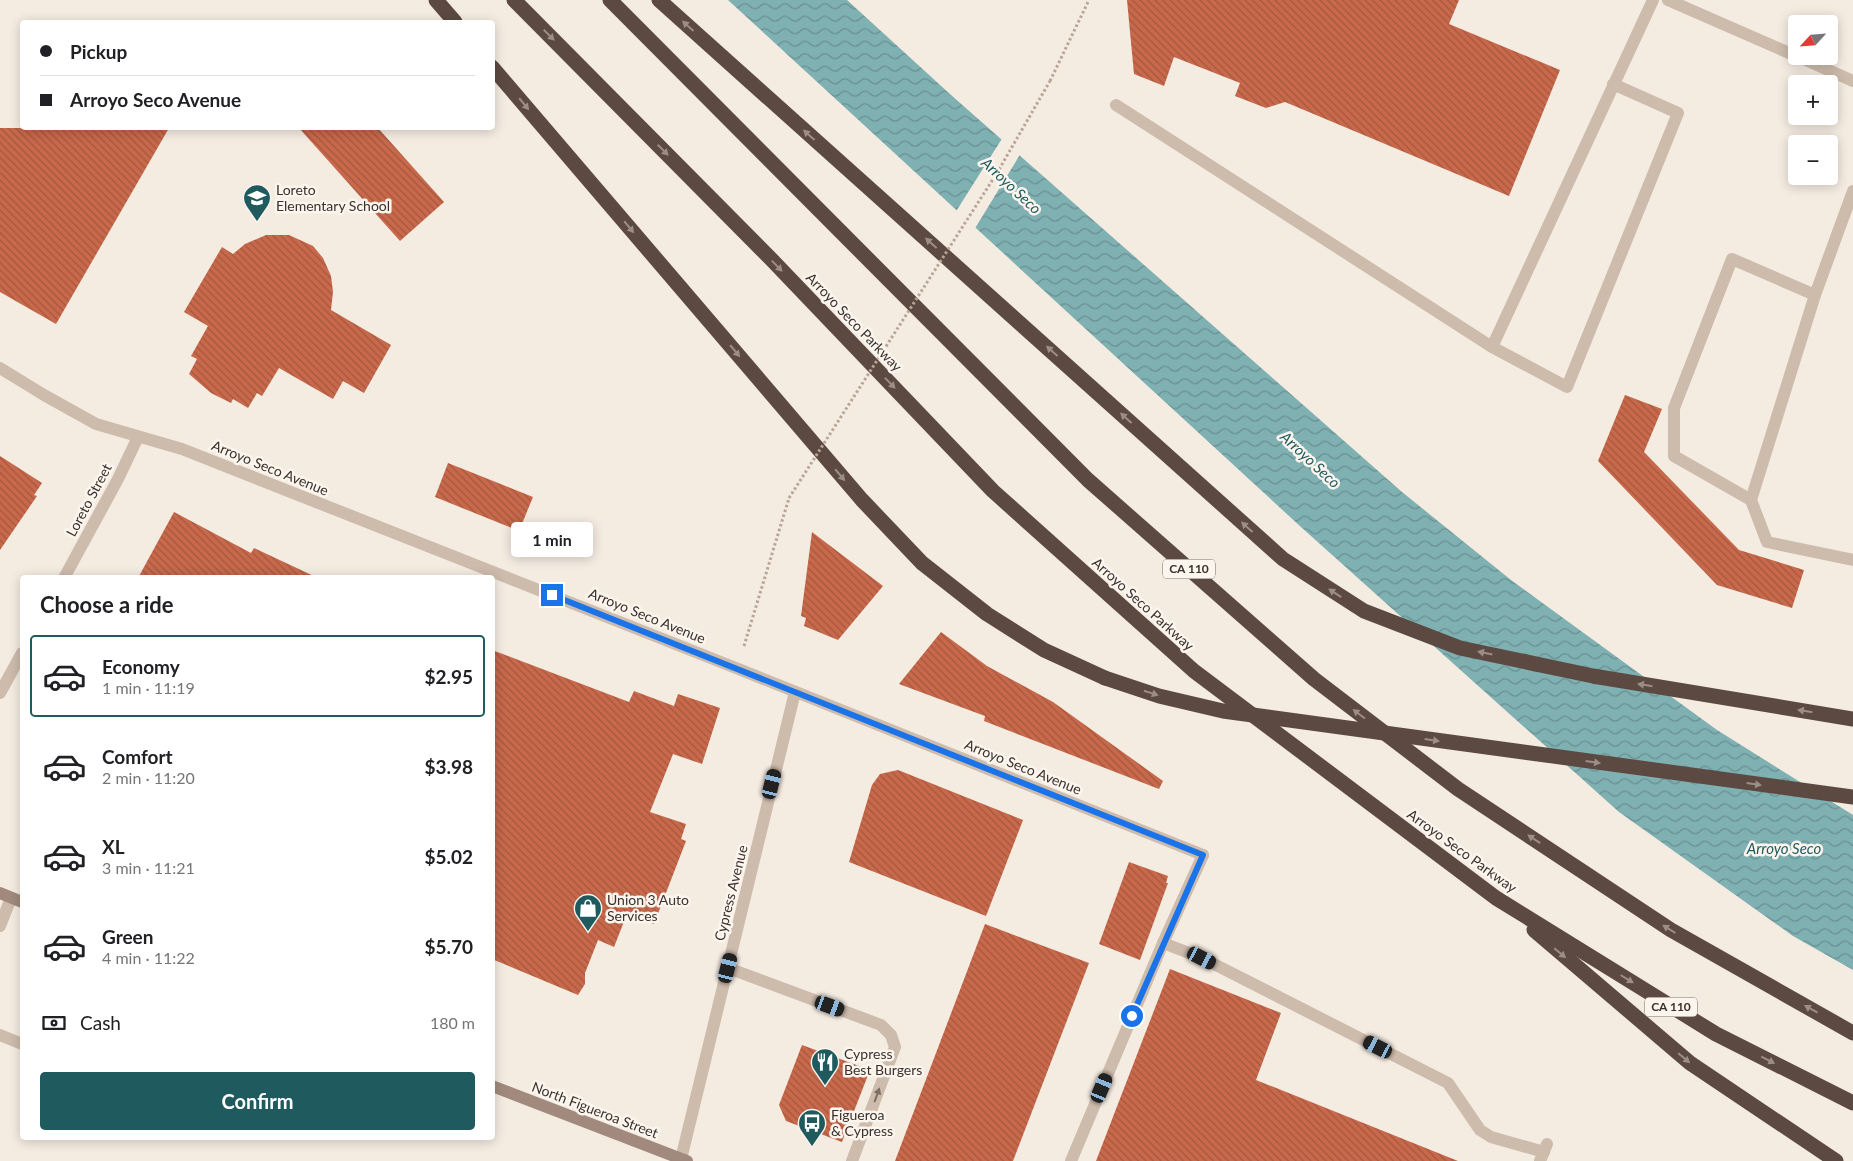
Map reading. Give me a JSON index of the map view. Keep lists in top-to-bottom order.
{
  "streets": {
    "highway": ["Arroyo Seco Parkway", "CA 110"],
    "main road": ["North Figueroa Street"],
    "street": ["Arroyo Seco Avenue", "Loreto Street", "Cypress Avenue"]
  },
  "crossings": [
    ["Arroyo Seco Avenue", "Loreto Street"],
    ["Arroyo Seco Avenue", "Cypress Avenue"],
    ["Cypress Avenue", "North Figueroa Street"]
  ],
  "water": ["Arroyo Seco"],
  "places": {
    "school or university": ["Loreto Elementary School"],
    "shop": ["Union 3 Auto Services"],
    "restaurant": ["Cypress Best Burgers"],
    "bus stop": ["Figueroa & Cypress"]
  },
  "north": "bottom left",
  "page": {
    "map_buttons": ["+", "−"],
    "banner": ["Pickup", "Arroyo Seco Avenue"],
    "bubble": "1 min",
    "heading": "Choose a ride",
    "list": [
      {
        "name": "Economy",
        "note": "1 min · 11:19",
        "value": "$2.95"
      },
      {
        "name": "Comfort",
        "note": "2 min · 11:20",
        "value": "$3.98"
      },
      {
        "name": "XL",
        "note": "3 min · 11:21",
        "value": "$5.02"
      },
      {
        "name": "Green",
        "note": "4 min · 11:22",
        "value": "$5.70"
      }
    ],
    "pay": ["Cash", "180 m"],
    "buttons": "Confirm"
  }
}
